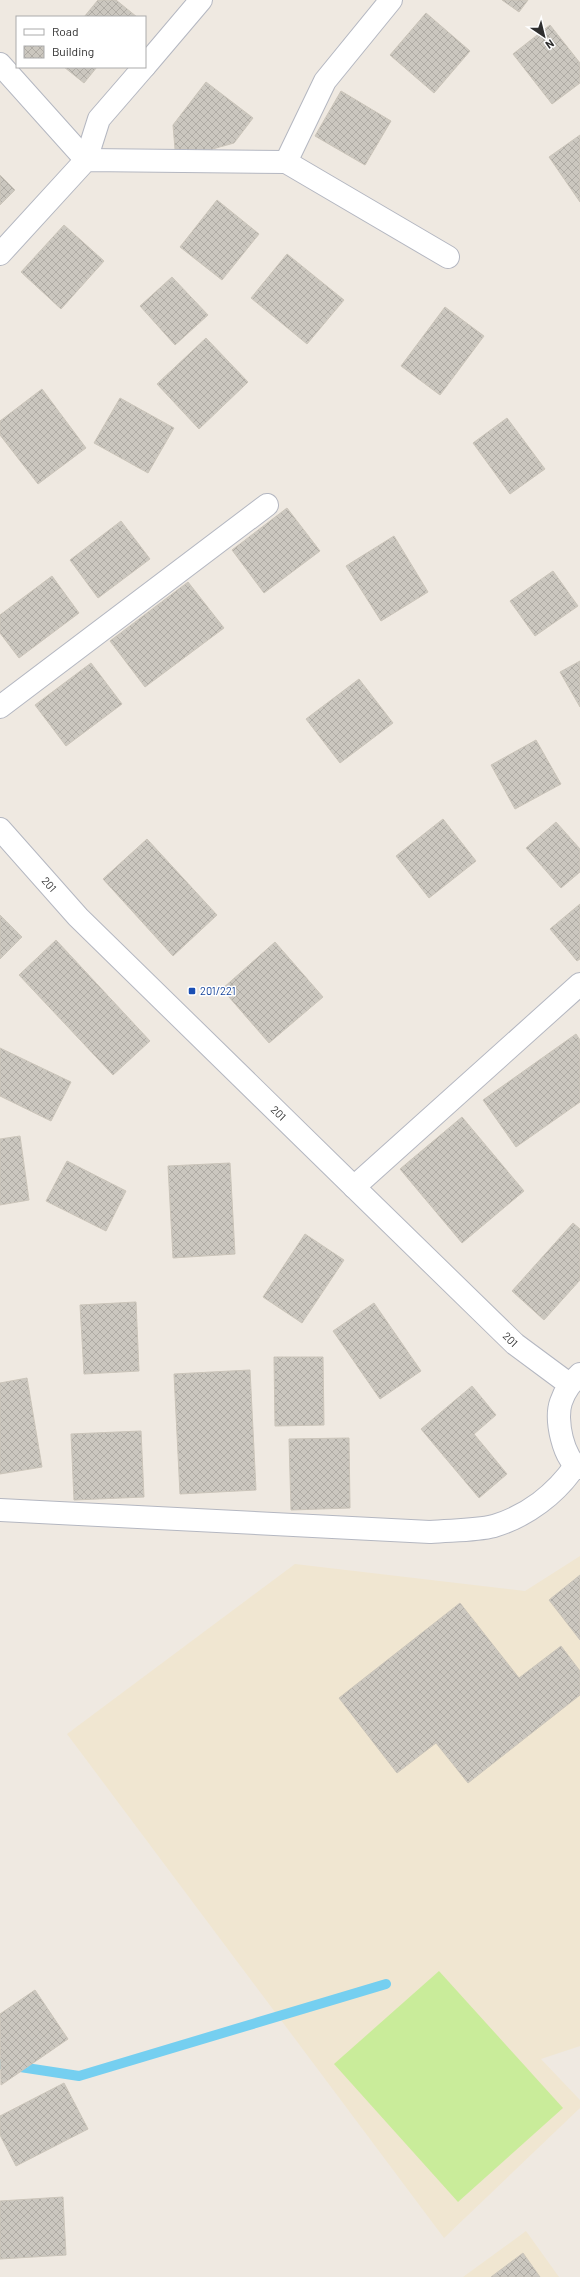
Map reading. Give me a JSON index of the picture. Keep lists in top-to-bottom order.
{
  "streets": {
    "street": ["201"]
  },
  "places": {
    "transit": ["201/221"]
  },
  "legend": ["Road", "Building"],
  "north": "bottom right"
}
